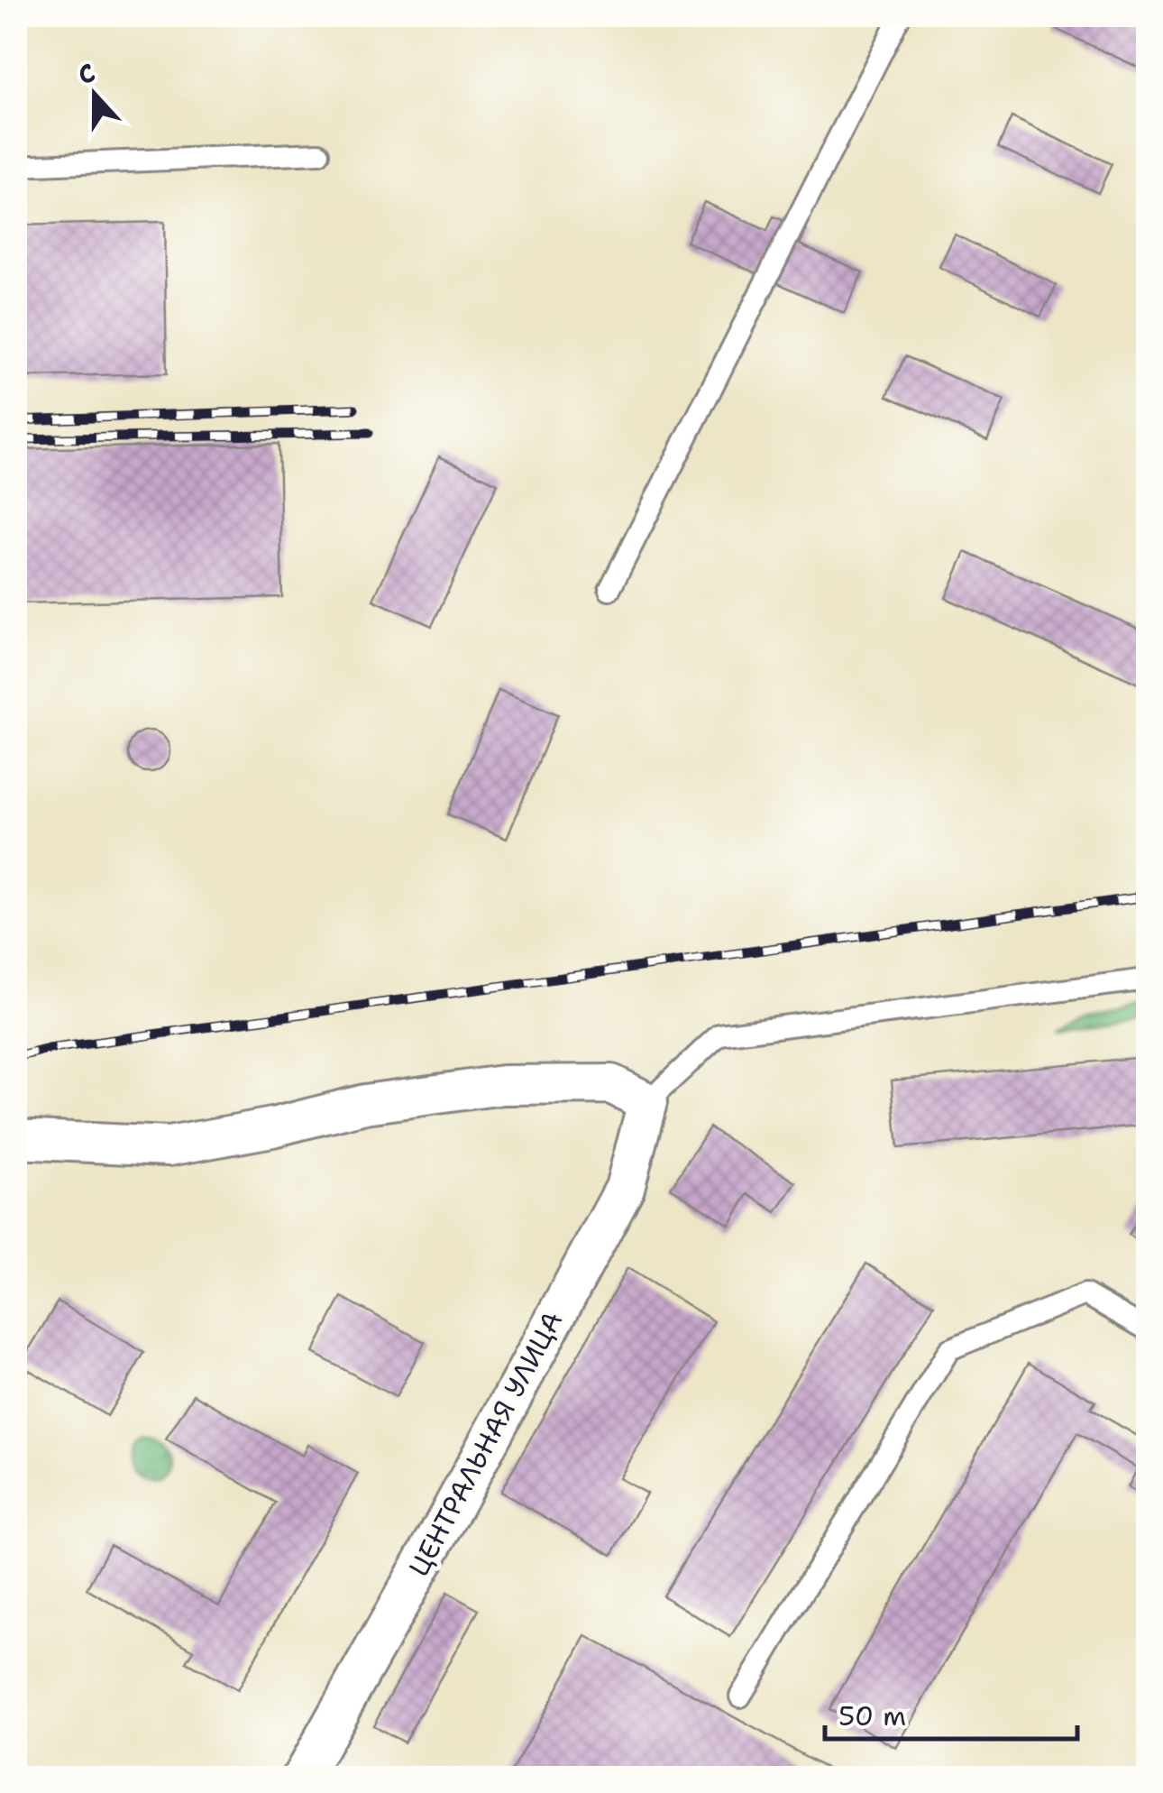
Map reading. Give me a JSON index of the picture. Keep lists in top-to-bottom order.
{
  "streets": {
    "street": ["ЦЕНТРАЛЬНАЯ УЛИЦА"]
  },
  "scale_bar": "50 m",
  "north": "top"
}
